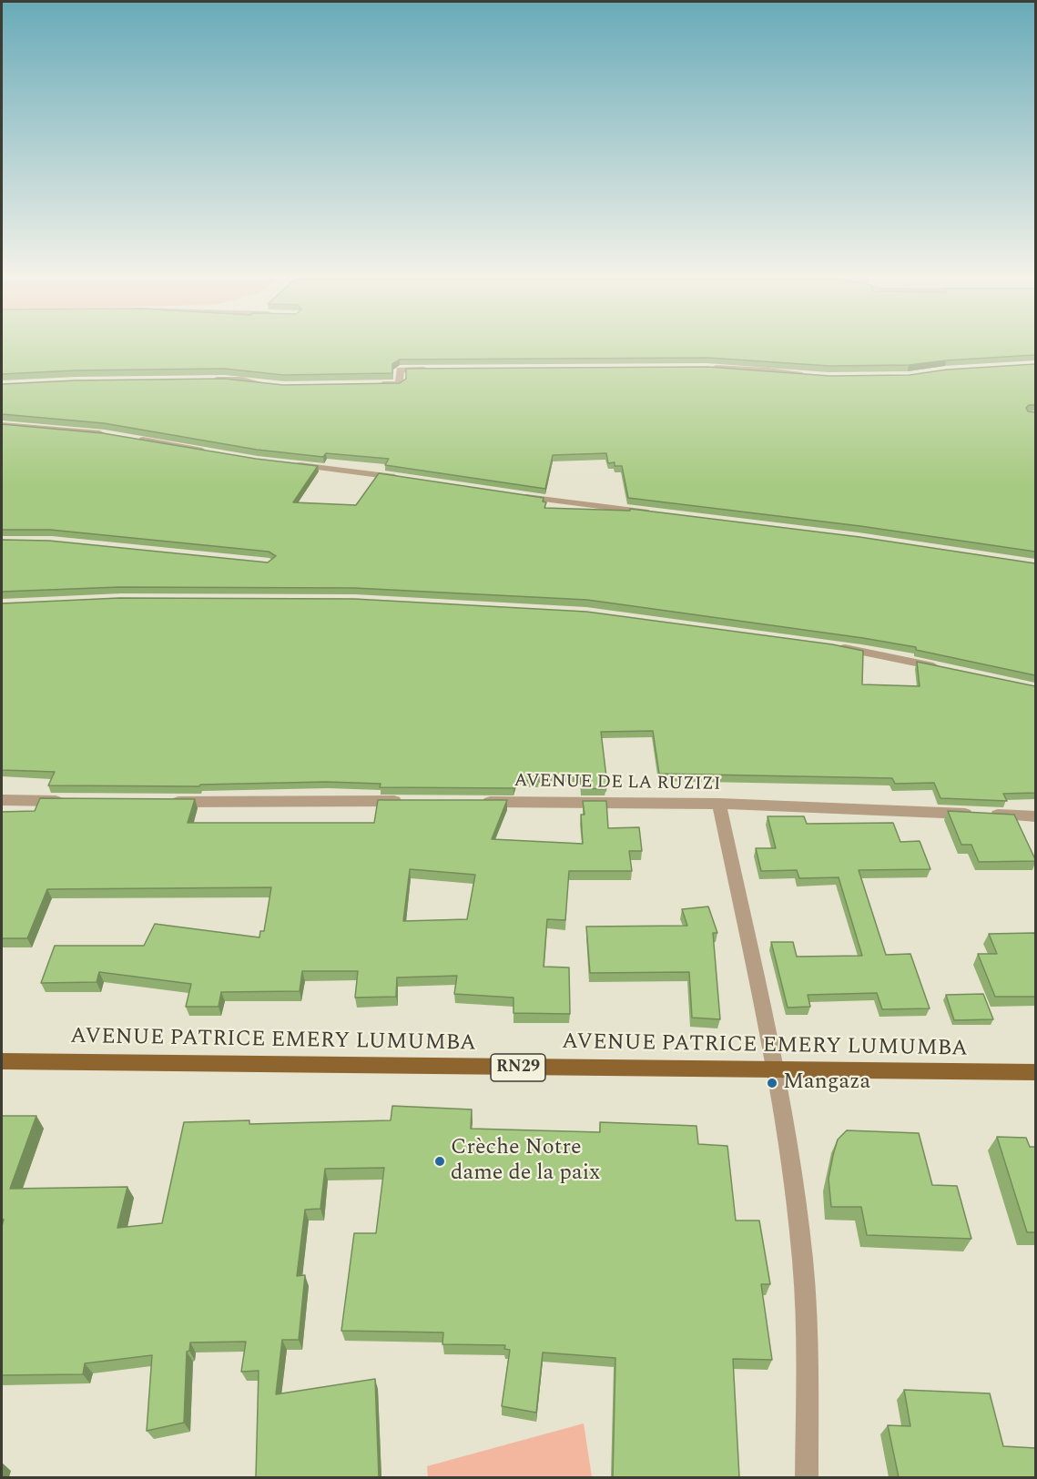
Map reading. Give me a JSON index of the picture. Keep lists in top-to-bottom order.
{
  "streets": {
    "main road": ["AVENUE PATRICE EMERY LUMUMBA", "RN29"],
    "street": ["AVENUE DE LA RUZIZI"]
  },
  "places": ["Mangaza", "Crèche Notre dame de la paix"]
}
